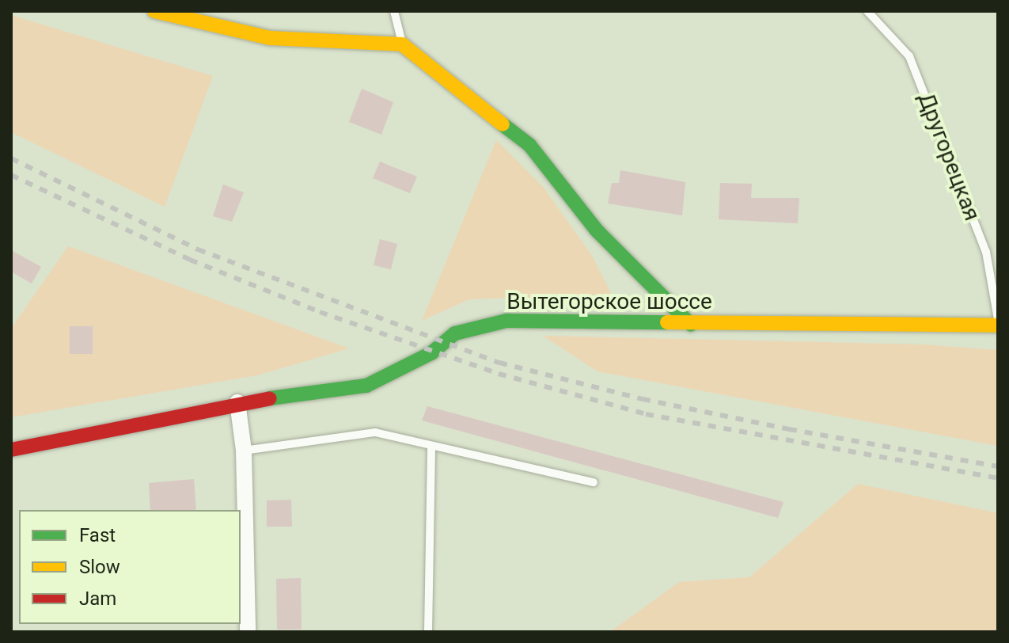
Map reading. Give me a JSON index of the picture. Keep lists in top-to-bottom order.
{
  "streets": {
    "main road": ["Вытегорское шоссе"],
    "lane": ["Другорецкая"]
  },
  "legend": ["Fast", "Slow", "Jam"]
}
